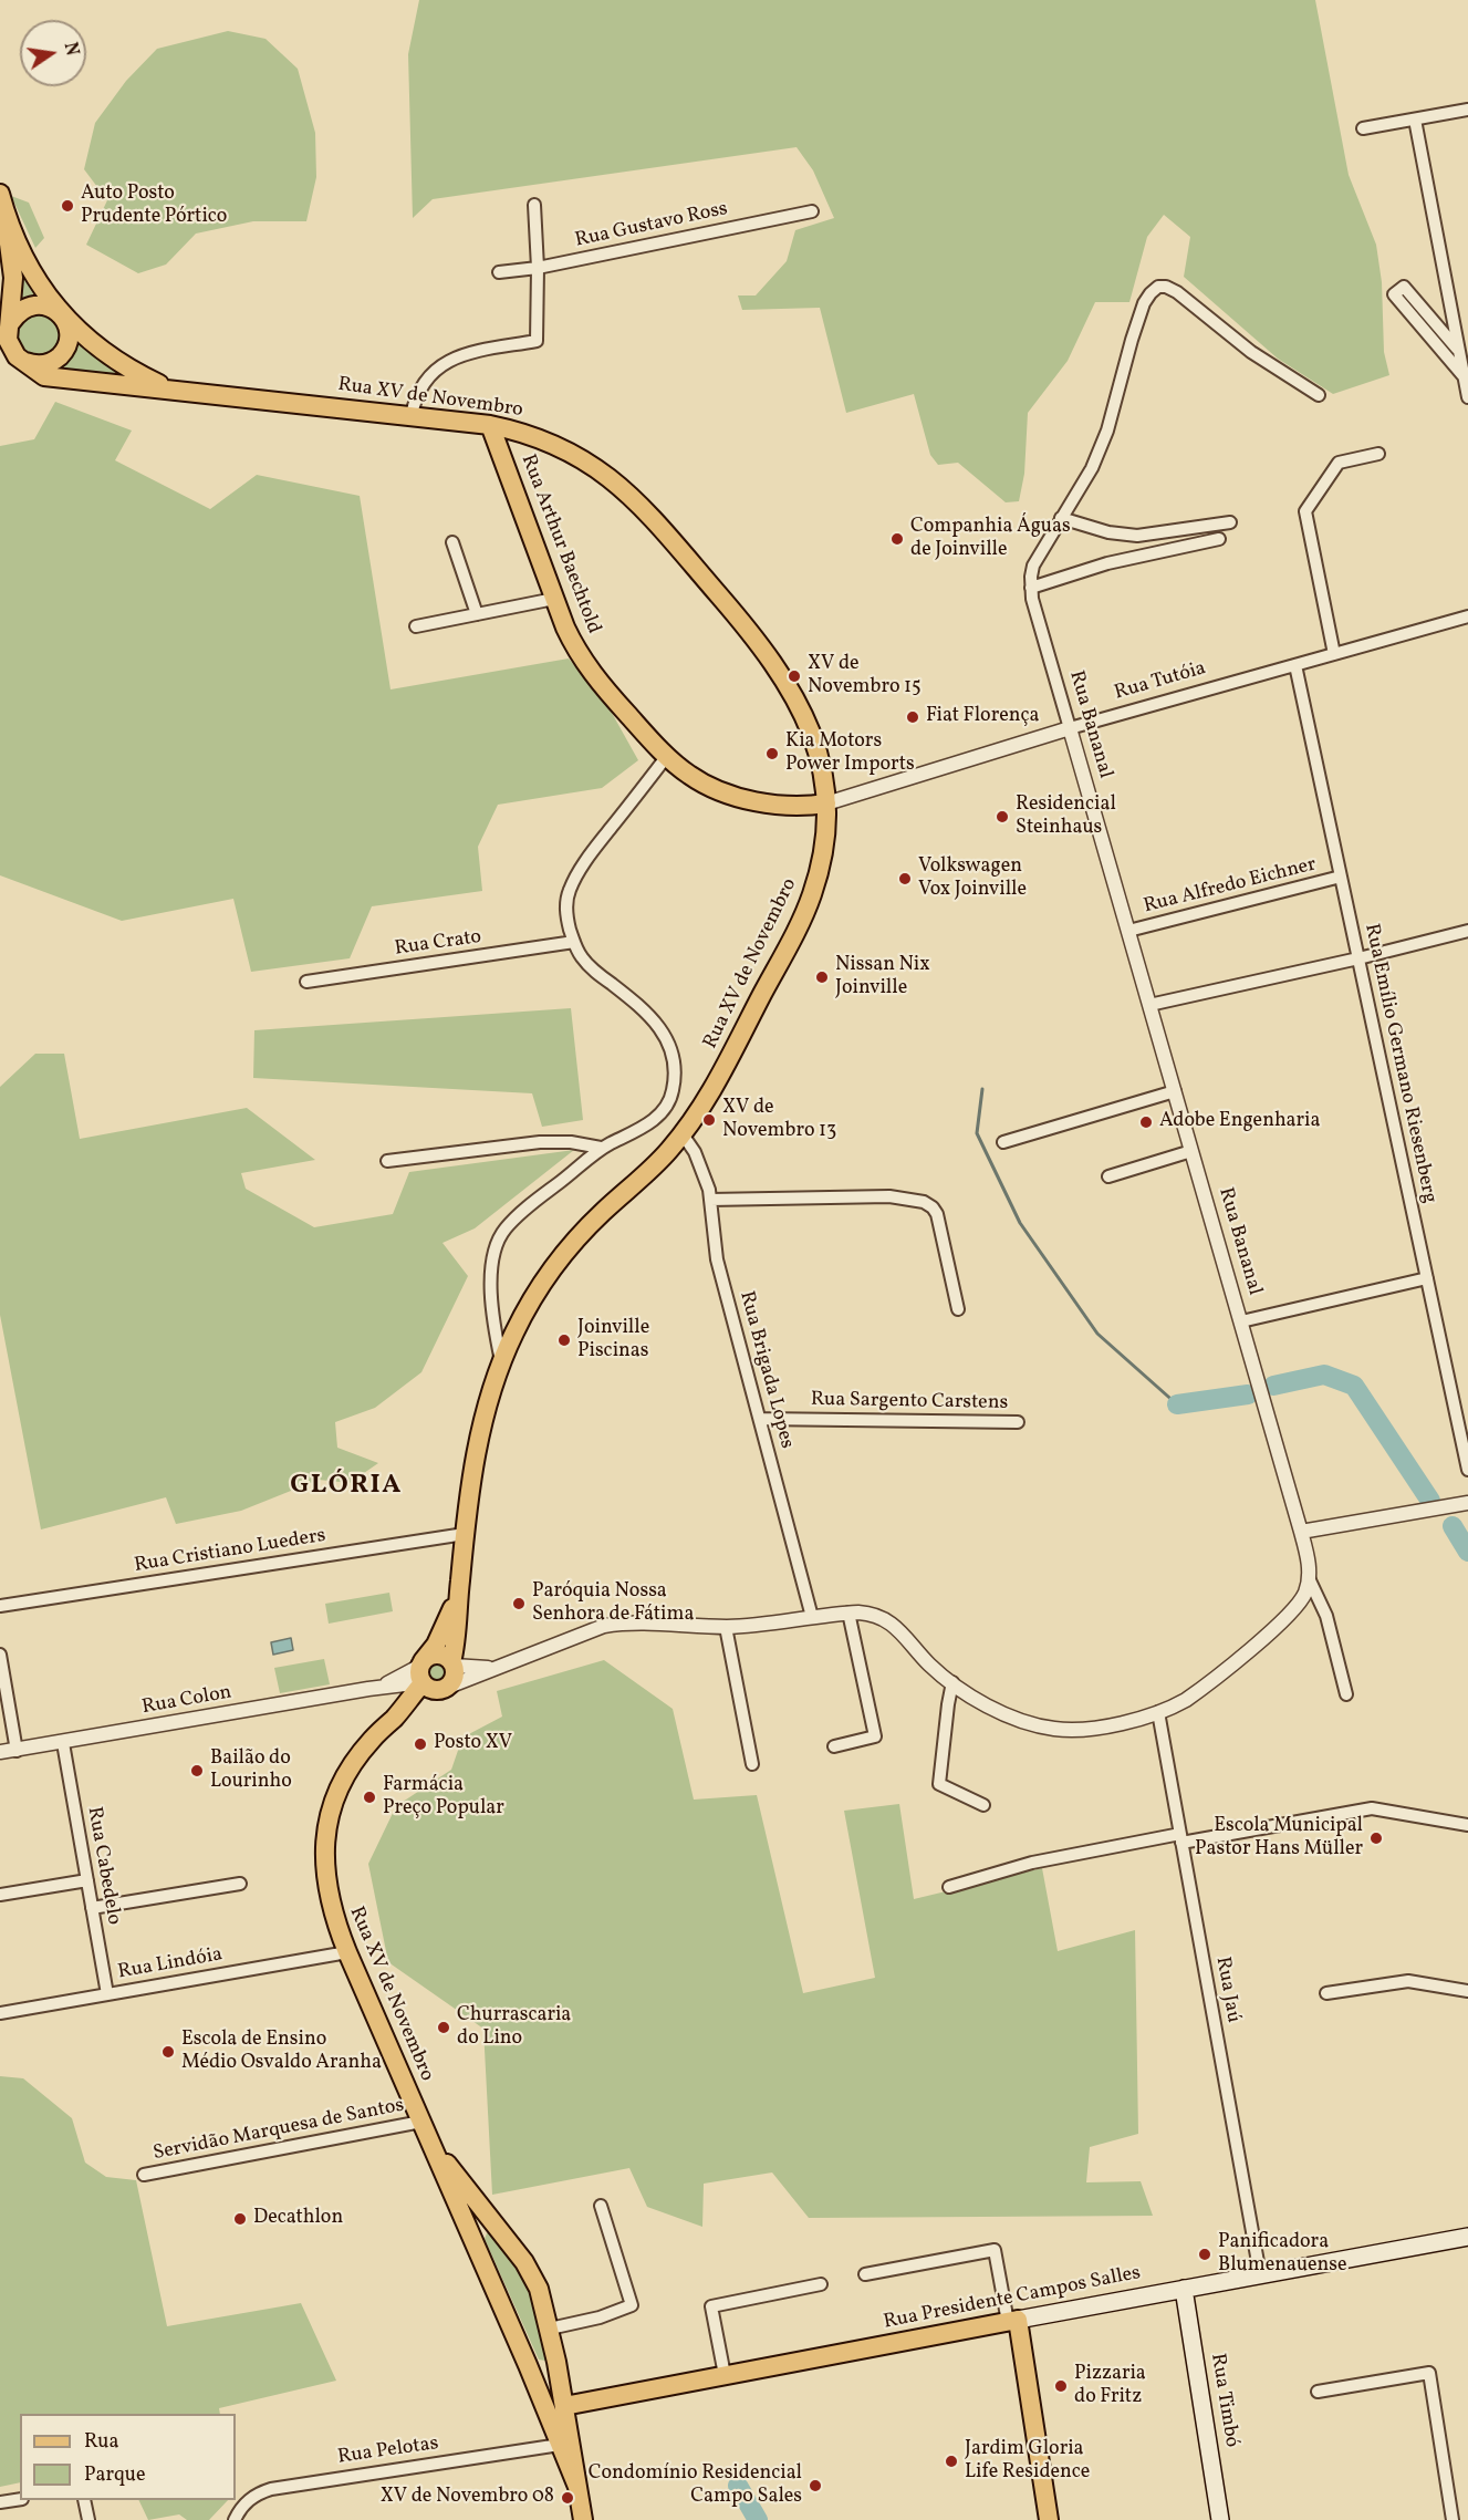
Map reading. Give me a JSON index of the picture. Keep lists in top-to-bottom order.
{
  "streets": {
    "main road": [
      "Rua XV de Novembro",
      "Rua Arthur Baechtold",
      "Rua Presidente Campos Salles",
      "Rua Timbó"
    ],
    "street": [
      "Rua Gustavo Ross",
      "Rua Tutóia",
      "Rua Bananal",
      "Rua Alfredo Eichner",
      "Rua Crato",
      "Rua Emílio Germano Riesenberg",
      "Rua Brigada Lopes",
      "Rua Sargento Carstens",
      "Rua Cristiano Lueders",
      "Rua Colon",
      "Rua Cabedelo",
      "Rua Lindóia",
      "Rua Jaú",
      "Servidão Marquesa de Santos",
      "Rua Pelotas"
    ]
  },
  "crossings": [
    ["Rua XV de Novembro", "Rua Arthur Baechtold"],
    ["Rua XV de Novembro", "Rua Tutóia"],
    ["Rua XV de Novembro", "Rua Brigada Lopes"],
    ["Rua XV de Novembro", "Rua Cristiano Lueders"],
    ["Rua XV de Novembro", "Rua Colon"],
    ["Rua XV de Novembro", "Rua Lindóia"],
    ["Rua XV de Novembro", "Servidão Marquesa de Santos"],
    ["Rua XV de Novembro", "Rua Presidente Campos Salles"],
    ["Rua XV de Novembro", "Rua Pelotas"],
    ["Rua Arthur Baechtold", "Rua Tutóia"],
    ["Rua Tutóia", "Rua Bananal"],
    ["Rua Tutóia", "Rua Emílio Germano Riesenberg"],
    ["Rua Bananal", "Rua Alfredo Eichner"],
    ["Rua Alfredo Eichner", "Rua Emílio Germano Riesenberg"],
    ["Rua Brigada Lopes", "Rua Sargento Carstens"],
    ["Rua Colon", "Rua Cabedelo"],
    ["Rua Cabedelo", "Rua Lindóia"],
    ["Rua Jaú", "Rua Presidente Campos Salles"],
    ["Rua Presidente Campos Salles", "Rua Timbó"]
  ],
  "districts": ["GLÓRIA"],
  "places": [
    "Auto Posto Prudente Pórtico",
    "Companhia Águas de Joinville",
    "XV de Novembro 15",
    "Fiat Florença",
    "Kia Motors Power Imports",
    "Residencial Steinhaus",
    "Volkswagen Vox Joinville",
    "Nissan Nix Joinville",
    "XV de Novembro 13",
    "Adobe Engenharia",
    "Joinville Piscinas",
    "Paróquia Nossa Senhora de Fátima",
    "Posto XV",
    "Bailão do Lourinho",
    "Farmácia Preço Popular",
    "Escola Municipal Pastor Hans Müller",
    "Churrascaria do Lino",
    "Escola de Ensino Médio Osvaldo Aranha",
    "Decathlon",
    "Panificadora Blumenauense",
    "Pizzaria do Fritz",
    "Jardim Gloria Life Residence",
    "Condomínio Residencial Campo Sales",
    "XV de Novembro 08"
  ],
  "legend": ["Rua", "Parque"],
  "north": "right"
}
